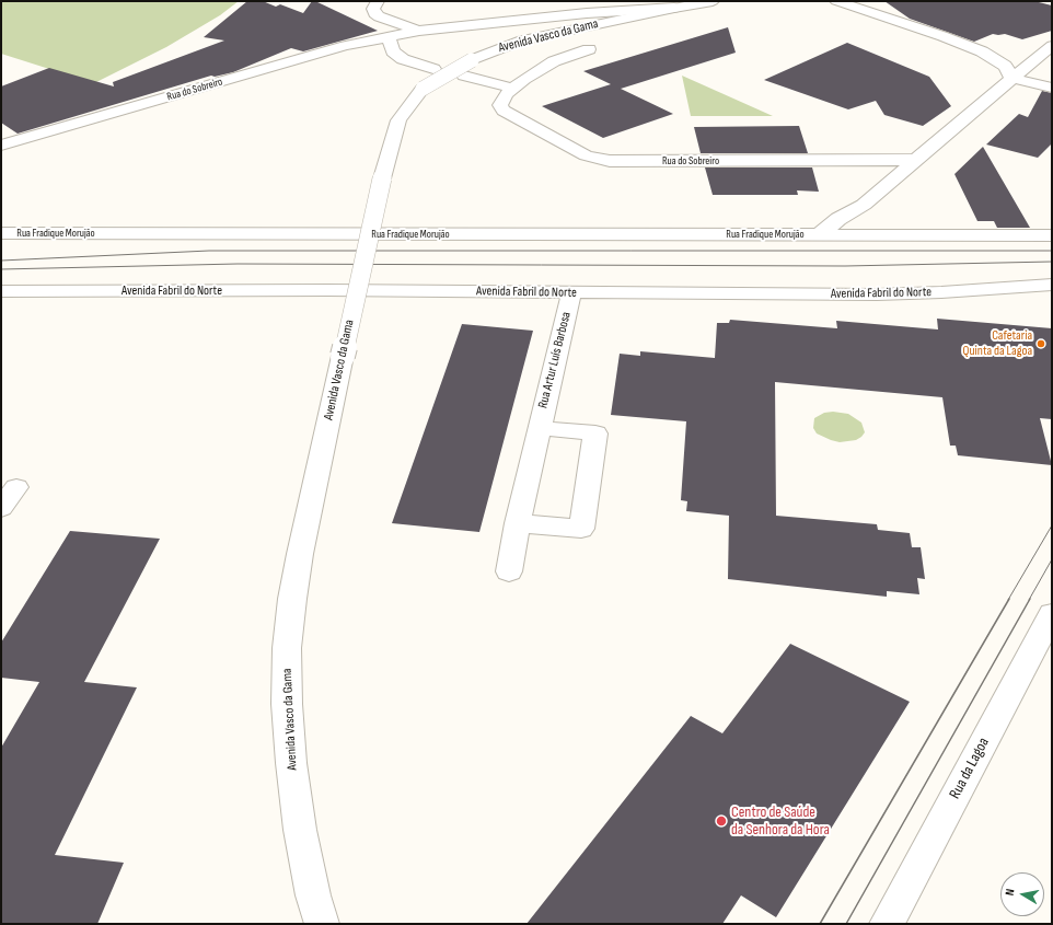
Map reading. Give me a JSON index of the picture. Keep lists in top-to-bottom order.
{
  "streets": {
    "street": [
      "Avenida Vasco da Gama",
      "Rua do Sobreiro",
      "Rua Fradique Morujão",
      "Avenida Fabril do Norte",
      "Rua Artur Luís Barbosa",
      "Rua da Lagoa"
    ]
  },
  "crossings": [
    ["Avenida Vasco da Gama", "Rua do Sobreiro"],
    ["Rua do Sobreiro", "Rua Fradique Morujão"],
    ["Avenida Fabril do Norte", "Rua Artur Luís Barbosa"]
  ],
  "places": ["Cafetaria Quinta da Lagoa", "Centro de Saúde da Senhora da Hora"],
  "north": "left"
}
